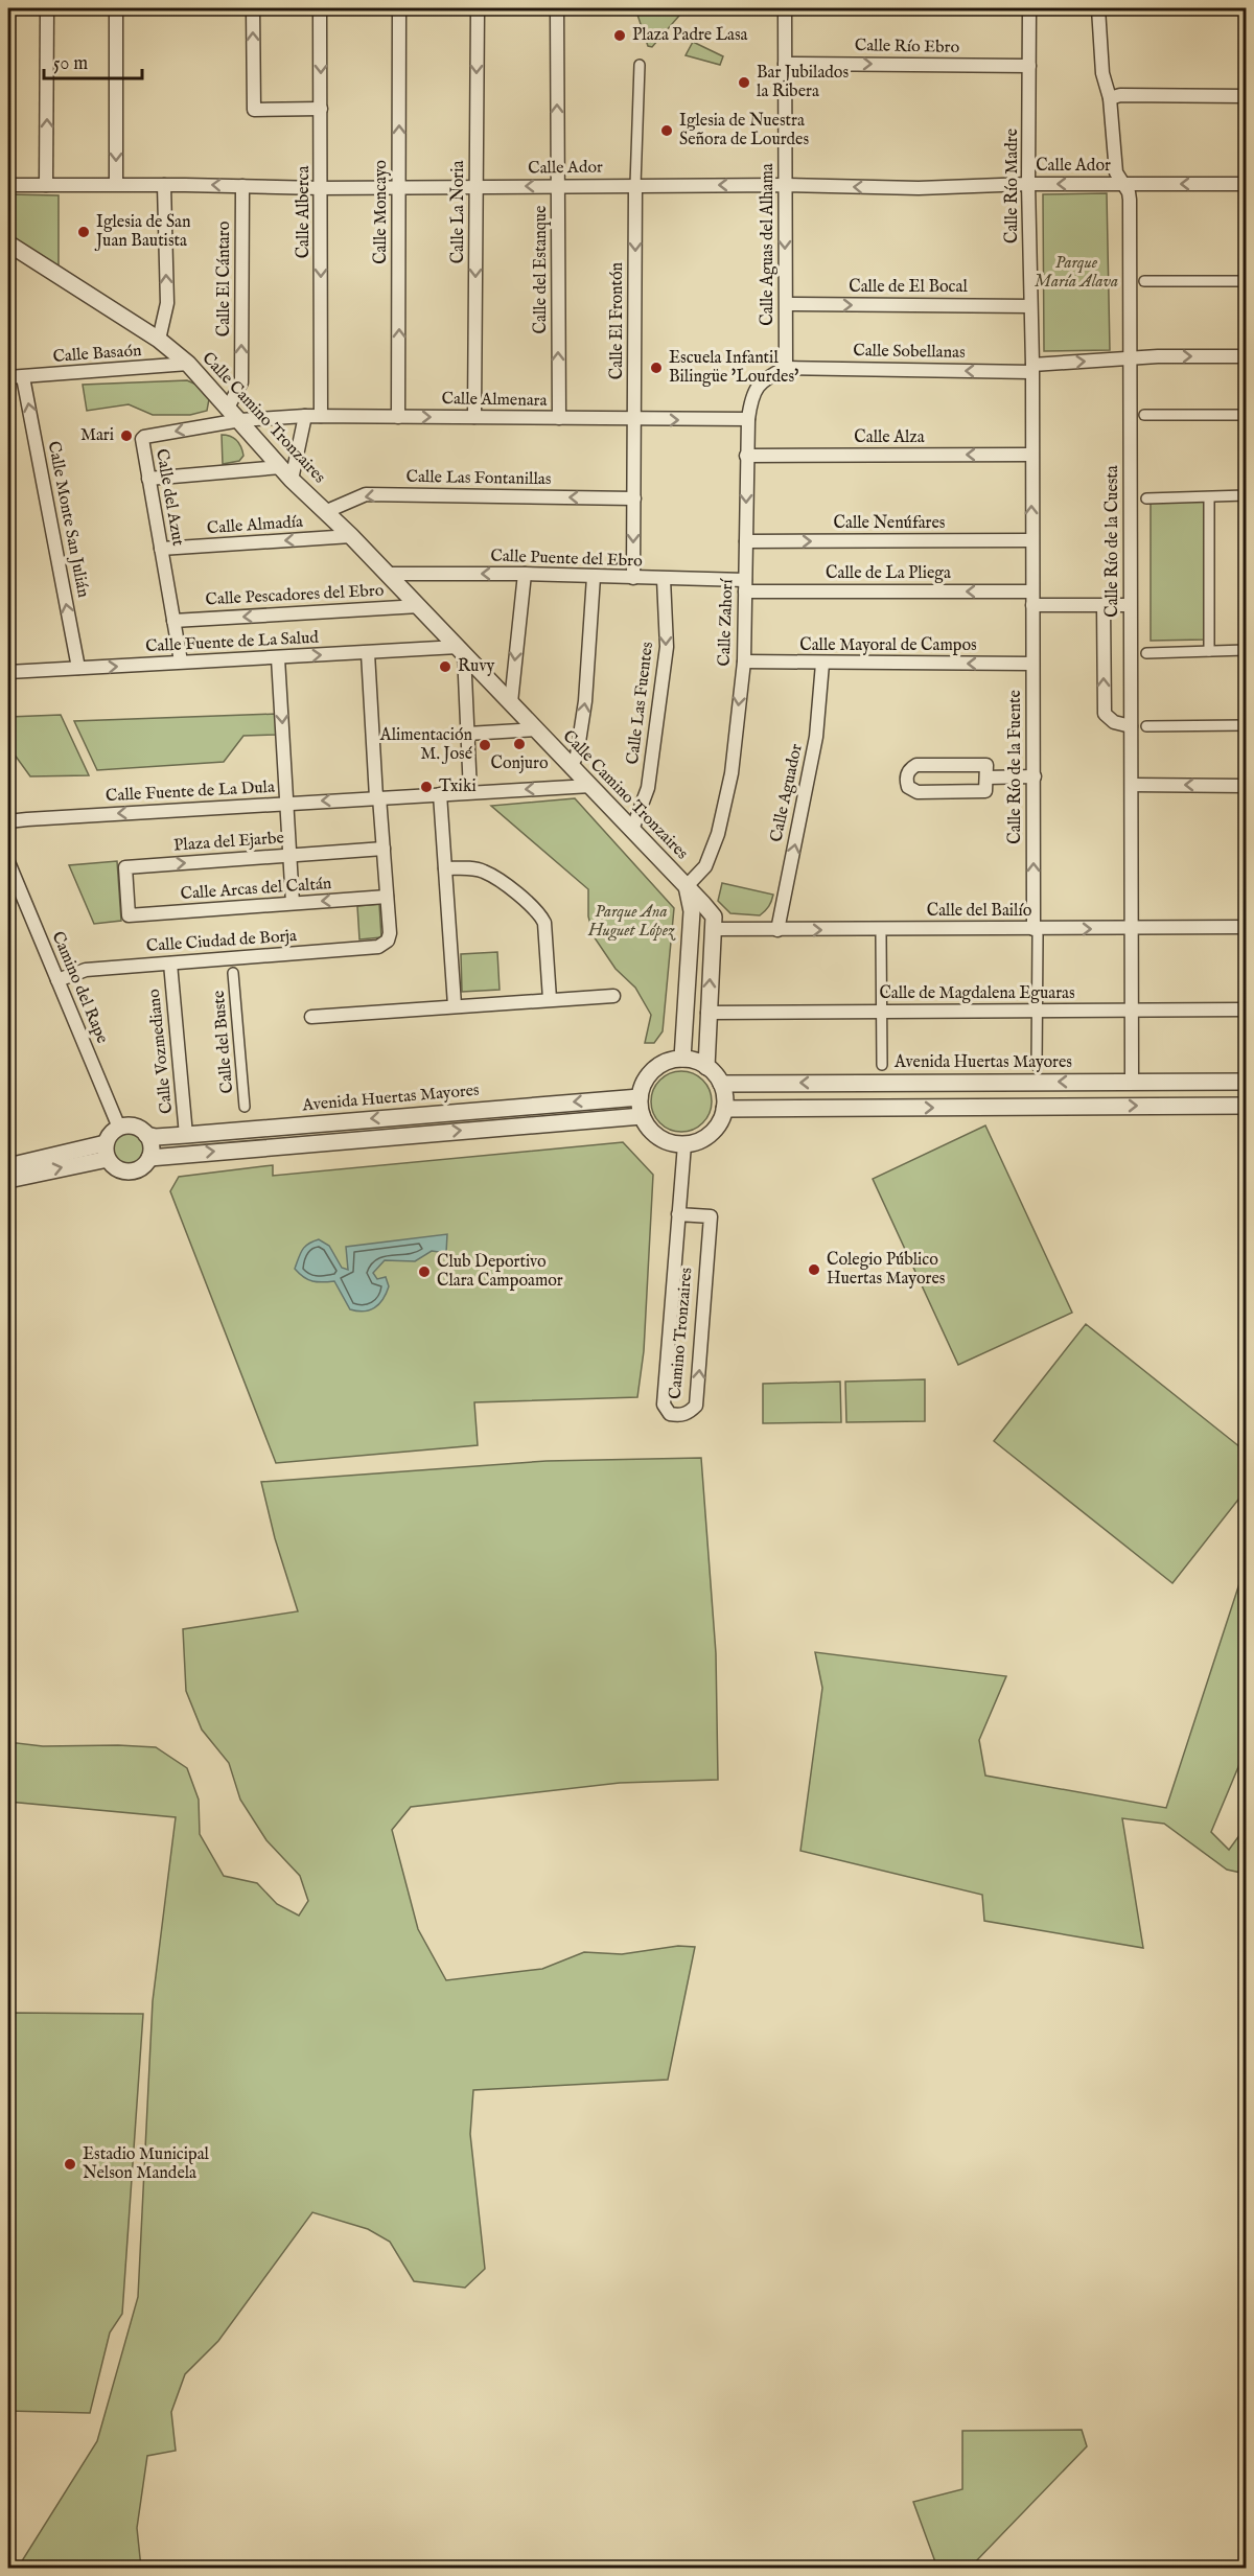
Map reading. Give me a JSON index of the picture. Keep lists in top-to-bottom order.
{
  "streets": {
    "street": [
      "Calle Río Ebro",
      "Calle Ador",
      "Calle Río Madre",
      "Calle Alberca",
      "Calle Moncayo",
      "Calle La Noria",
      "Calle Aguas del Alhama",
      "Calle del Estanque",
      "Calle El Cántaro",
      "Calle de El Bocal",
      "Calle El Frontón",
      "Calle Sobellanas",
      "Calle Basaón",
      "Calle Almenara",
      "Calle Camino Tronzaires",
      "Calle Alza",
      "Calle Las Fontanillas",
      "Calle del Azut",
      "Calle Monte San Julián",
      "Calle Nenúfares",
      "Calle Almadía",
      "Calle Río de la Cuesta",
      "Calle Puente del Ebro",
      "Calle de La Pliega",
      "Calle Pescadores del Ebro",
      "Calle Zahorí",
      "Calle Fuente de La Salud",
      "Calle Mayoral de Campos",
      "Calle Las Fuentes",
      "Calle Río de la Fuente",
      "Calle Fuente de La Dula",
      "Calle Aguador",
      "Plaza del Ejarbe",
      "Calle Arcas del Caltán",
      "Calle del Bailío",
      "Calle Ciudad de Borja",
      "Camino del Rape",
      "Calle de Magdalena Eguaras",
      "Calle del Buste",
      "Calle Vozmediano",
      "Avenida Huertas Mayores",
      "Camino Tronzaires"
    ]
  },
  "crossings": [
    ["Calle Río Ebro", "Calle Río Madre"],
    ["Calle Río Ebro", "Calle Aguas del Alhama"],
    ["Calle Ador", "Calle Río Madre"],
    ["Calle Ador", "Calle Alberca"],
    ["Calle Ador", "Calle Moncayo"],
    ["Calle Ador", "Calle La Noria"],
    ["Calle Ador", "Calle Aguas del Alhama"],
    ["Calle Ador", "Calle del Estanque"],
    ["Calle Ador", "Calle El Cántaro"],
    ["Calle Ador", "Calle El Frontón"],
    ["Calle Ador", "Calle Río de la Cuesta"],
    ["Calle Río Madre", "Calle de El Bocal"],
    ["Calle Río Madre", "Calle Sobellanas"],
    ["Calle Río Madre", "Calle Río de la Fuente"],
    ["Calle Alberca", "Calle Almenara"],
    ["Calle Moncayo", "Calle Almenara"],
    ["Calle La Noria", "Calle Almenara"],
    ["Calle Aguas del Alhama", "Calle de El Bocal"],
    ["Calle Aguas del Alhama", "Calle Sobellanas"],
    ["Calle Aguas del Alhama", "Calle Zahorí"],
    ["Calle del Estanque", "Calle Almenara"],
    ["Calle El Cántaro", "Calle Camino Tronzaires"],
    ["Calle El Frontón", "Calle Almenara"],
    ["Calle El Frontón", "Calle Las Fontanillas"],
    ["Calle El Frontón", "Calle Puente del Ebro"],
    ["Calle Sobellanas", "Calle Río de la Cuesta"],
    ["Calle Sobellanas", "Calle Zahorí"],
    ["Calle Sobellanas", "Calle Río de la Fuente"],
    ["Calle Basaón", "Calle Camino Tronzaires"],
    ["Calle Basaón", "Calle Monte San Julián"],
    ["Calle Almenara", "Calle Camino Tronzaires"],
    ["Calle Almenara", "Calle del Azut"],
    ["Calle Almenara", "Calle Zahorí"],
    ["Calle Camino Tronzaires", "Calle Las Fontanillas"],
    ["Calle Camino Tronzaires", "Calle del Azut"],
    ["Calle Camino Tronzaires", "Calle Almadía"],
    ["Calle Camino Tronzaires", "Calle Puente del Ebro"],
    ["Calle Camino Tronzaires", "Calle Pescadores del Ebro"],
    ["Calle Camino Tronzaires", "Calle Zahorí"],
    ["Calle Camino Tronzaires", "Calle Fuente de La Salud"],
    ["Calle Camino Tronzaires", "Calle Las Fuentes"],
    ["Calle Camino Tronzaires", "Calle Fuente de La Dula"],
    ["Calle Alza", "Calle Zahorí"],
    ["Calle Alza", "Calle Río de la Fuente"],
    ["Calle del Azut", "Calle Almadía"],
    ["Calle del Azut", "Calle Pescadores del Ebro"],
    ["Calle del Azut", "Calle Fuente de La Salud"],
    ["Calle Monte San Julián", "Calle Fuente de La Salud"],
    ["Calle Nenúfares", "Calle Zahorí"],
    ["Calle Nenúfares", "Calle Río de la Fuente"],
    ["Calle Río de la Cuesta", "Calle del Bailío"],
    ["Calle Río de la Cuesta", "Calle de Magdalena Eguaras"],
    ["Calle Río de la Cuesta", "Avenida Huertas Mayores"],
    ["Calle Puente del Ebro", "Calle de La Pliega"],
    ["Calle Puente del Ebro", "Calle Zahorí"],
    ["Calle Puente del Ebro", "Calle Las Fuentes"],
    ["Calle de La Pliega", "Calle Zahorí"],
    ["Calle de La Pliega", "Calle Río de la Fuente"],
    ["Calle Zahorí", "Calle Mayoral de Campos"],
    ["Calle Mayoral de Campos", "Calle Río de la Fuente"],
    ["Calle Mayoral de Campos", "Calle Aguador"],
    ["Calle Río de la Fuente", "Calle del Bailío"],
    ["Calle Aguador", "Calle del Bailío"],
    ["Plaza del Ejarbe", "Calle Arcas del Caltán"],
    ["Calle Arcas del Caltán", "Calle Ciudad de Borja"],
    ["Calle Ciudad de Borja", "Camino del Rape"],
    ["Calle Ciudad de Borja", "Calle Vozmediano"],
    ["Camino del Rape", "Avenida Huertas Mayores"],
    ["Calle Vozmediano", "Avenida Huertas Mayores"],
    ["Avenida Huertas Mayores", "Camino Tronzaires"]
  ],
  "one_way": [
    "Calle Río Ebro",
    "Calle Alberca",
    "Calle Moncayo",
    "Calle La Noria",
    "Calle del Estanque",
    "Calle de El Bocal",
    "Calle El Frontón",
    "Calle Almenara",
    "Calle Alza",
    "Calle Las Fontanillas",
    "Calle Monte San Julián",
    "Calle Nenúfares",
    "Calle Puente del Ebro",
    "Calle de La Pliega",
    "Calle Pescadores del Ebro",
    "Calle Zahorí",
    "Calle Fuente de La Salud",
    "Calle Mayoral de Campos",
    "Calle Río de la Fuente",
    "Calle Fuente de La Dula",
    "Calle Aguador",
    "Plaza del Ejarbe",
    "Calle Arcas del Caltán",
    "Calle del Bailío"
  ],
  "parks": ["Parque María Alava", "Parque Ana Huguet López"],
  "places": [
    "Plaza Padre Lasa",
    "Bar Jubilados la Ribera",
    "Iglesia de Nuestra Señora de Lourdes",
    "Iglesia de San Juan Bautista",
    "Escuela Infantil Bilingüe 'Lourdes'",
    "Mari",
    "Ruvy",
    "Conjuro",
    "Alimentación M. José",
    "Txiki",
    "Colegio Público Huertas Mayores",
    "Club Deportivo Clara Campoamor",
    "Estadio Municipal Nelson Mandela"
  ],
  "scale_bar": "50 m"
}
